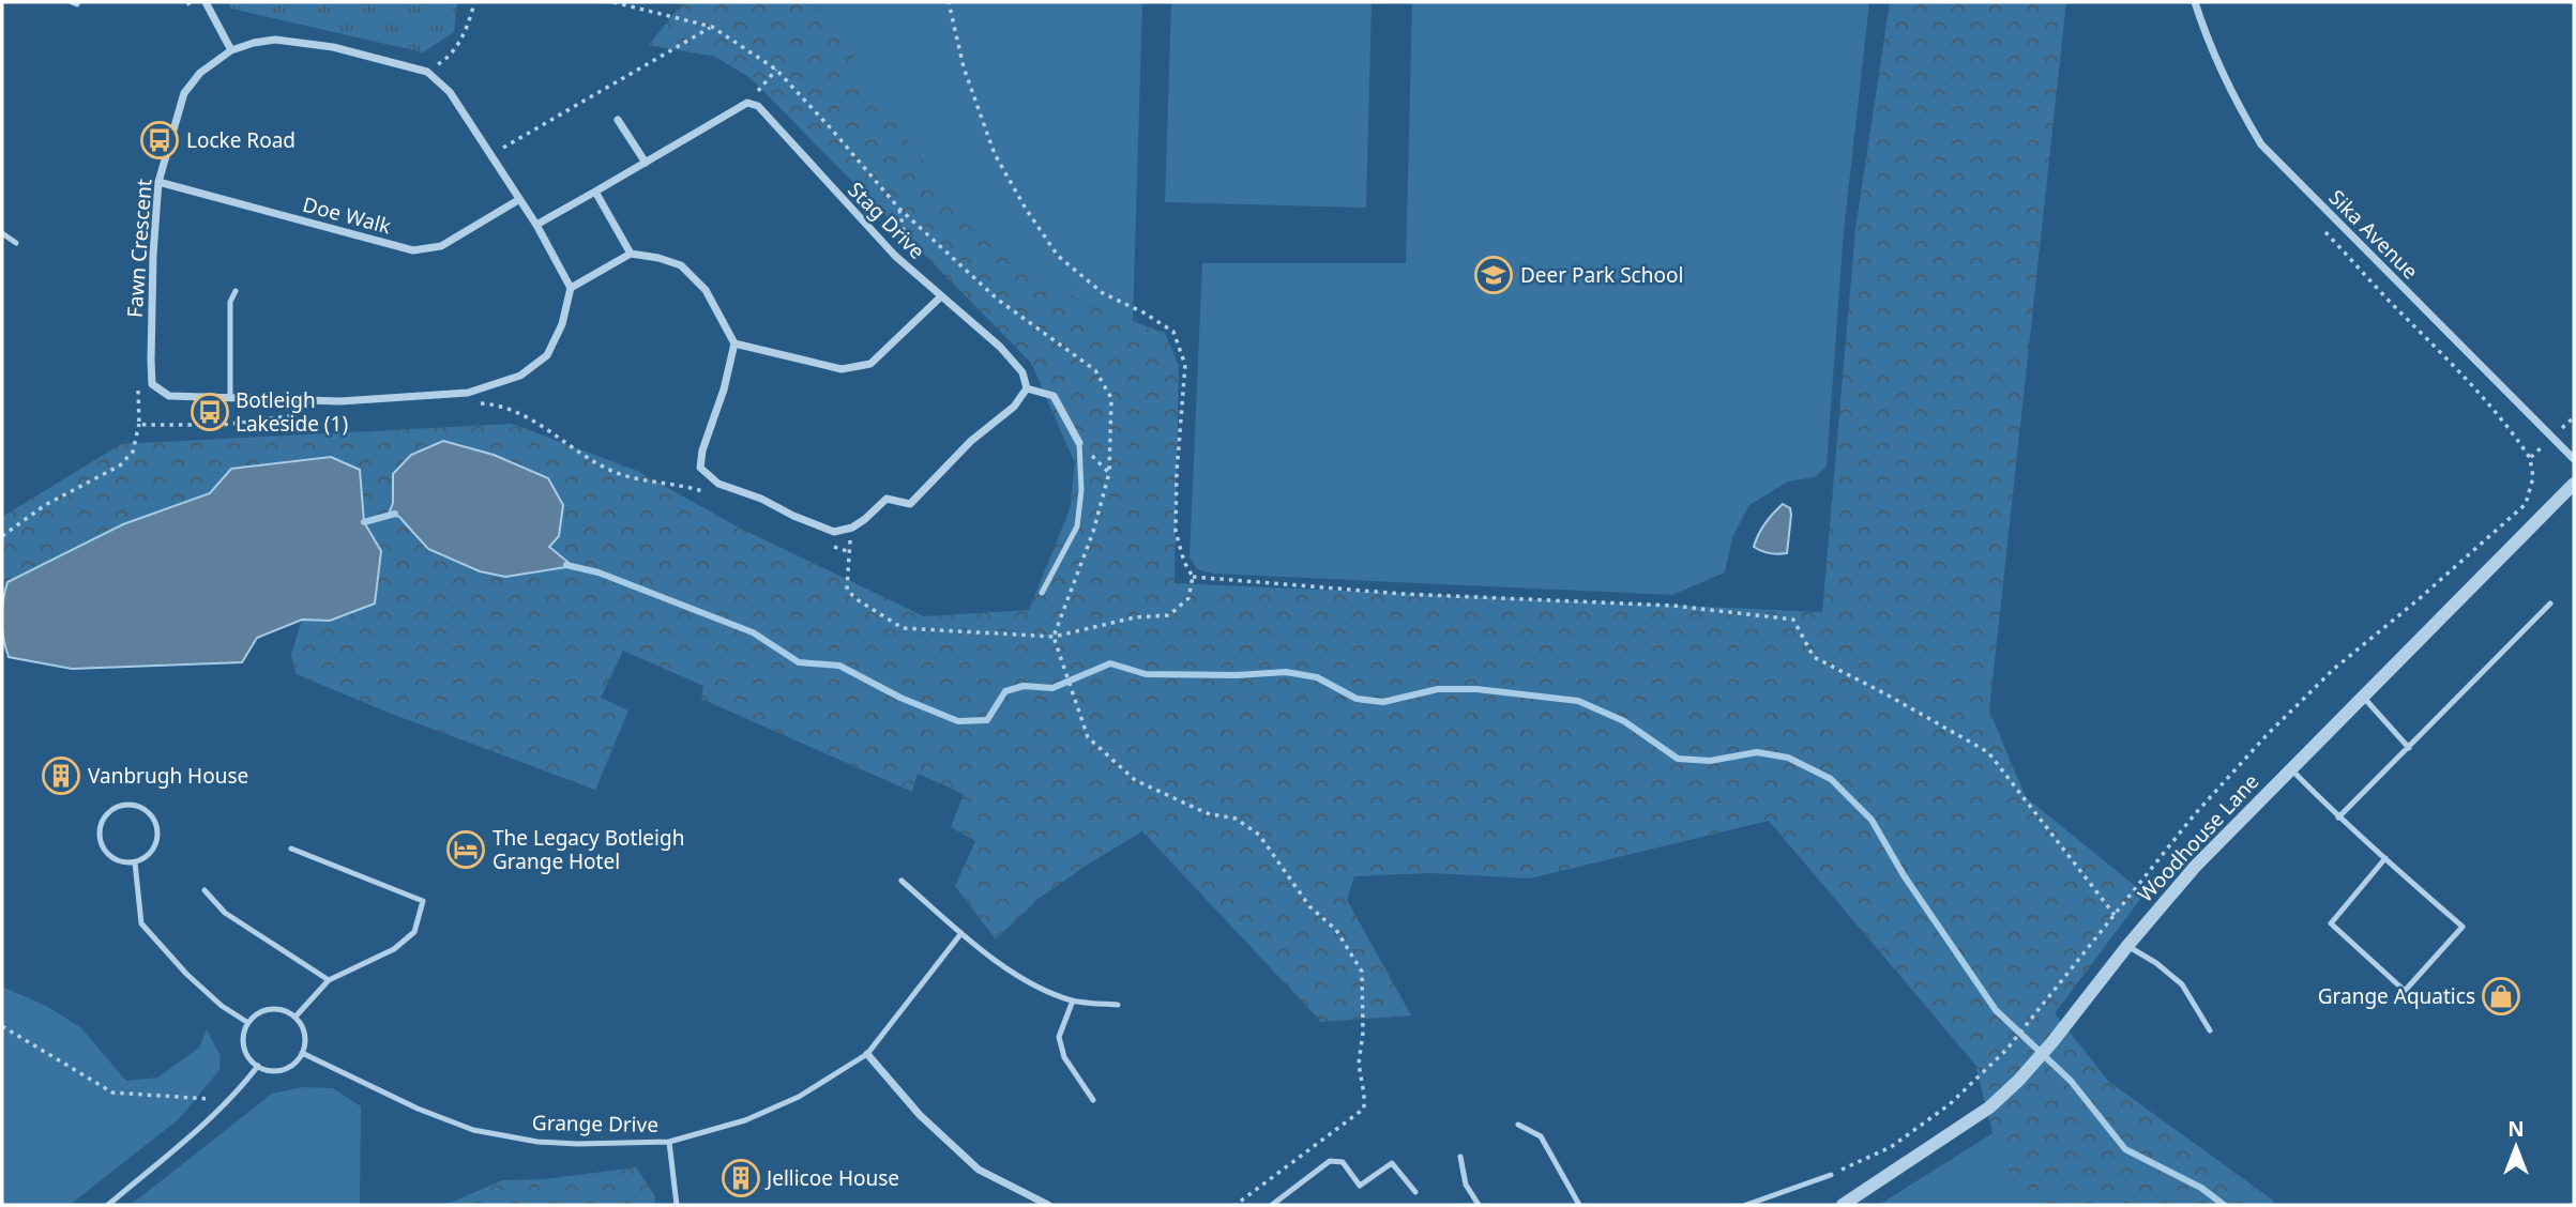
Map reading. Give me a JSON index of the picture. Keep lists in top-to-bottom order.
{
  "streets": {
    "street": [
      "Doe Walk",
      "Stag Drive",
      "Sika Avenue",
      "Fawn Crescent",
      "Woodhouse Lane"
    ],
    "lane": ["Grange Drive"]
  },
  "crossings": [
    ["Doe Walk", "Fawn Crescent"]
  ],
  "places": {
    "bus stop": ["Locke Road", "Botleigh Lakeside (1)"],
    "school or university": ["Deer Park School"],
    "building": ["Vanbrugh House", "Jellicoe House"],
    "hotel": ["The Legacy Botleigh Grange Hotel"],
    "shop": ["Grange Aquatics"]
  },
  "north": "top"
}
